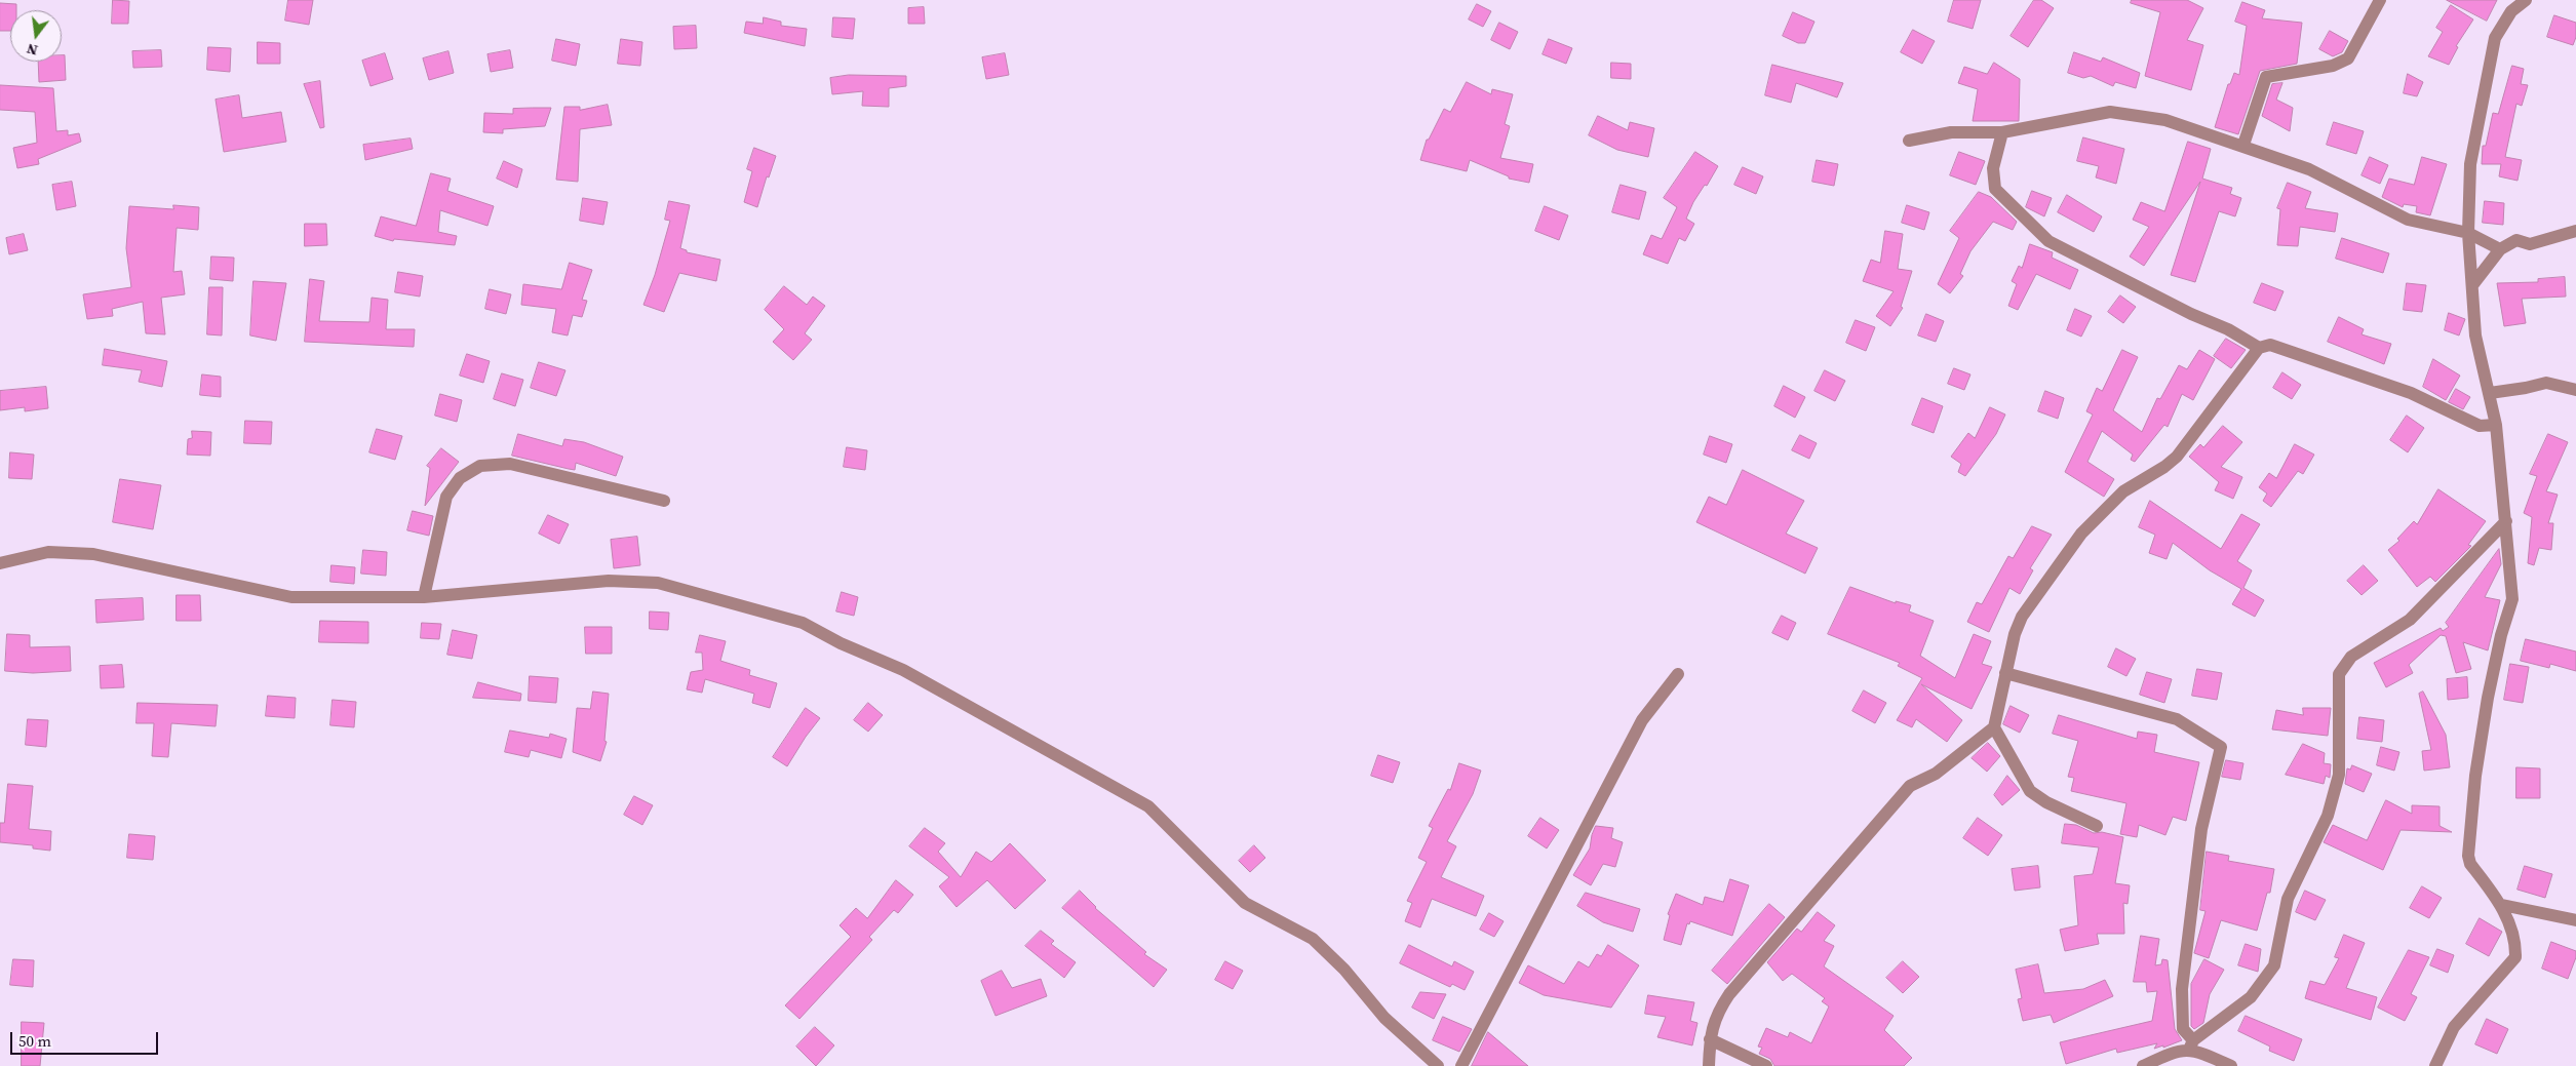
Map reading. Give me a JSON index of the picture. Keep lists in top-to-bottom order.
{
  "scale_bar": "50 m",
  "north": "bottom"
}
